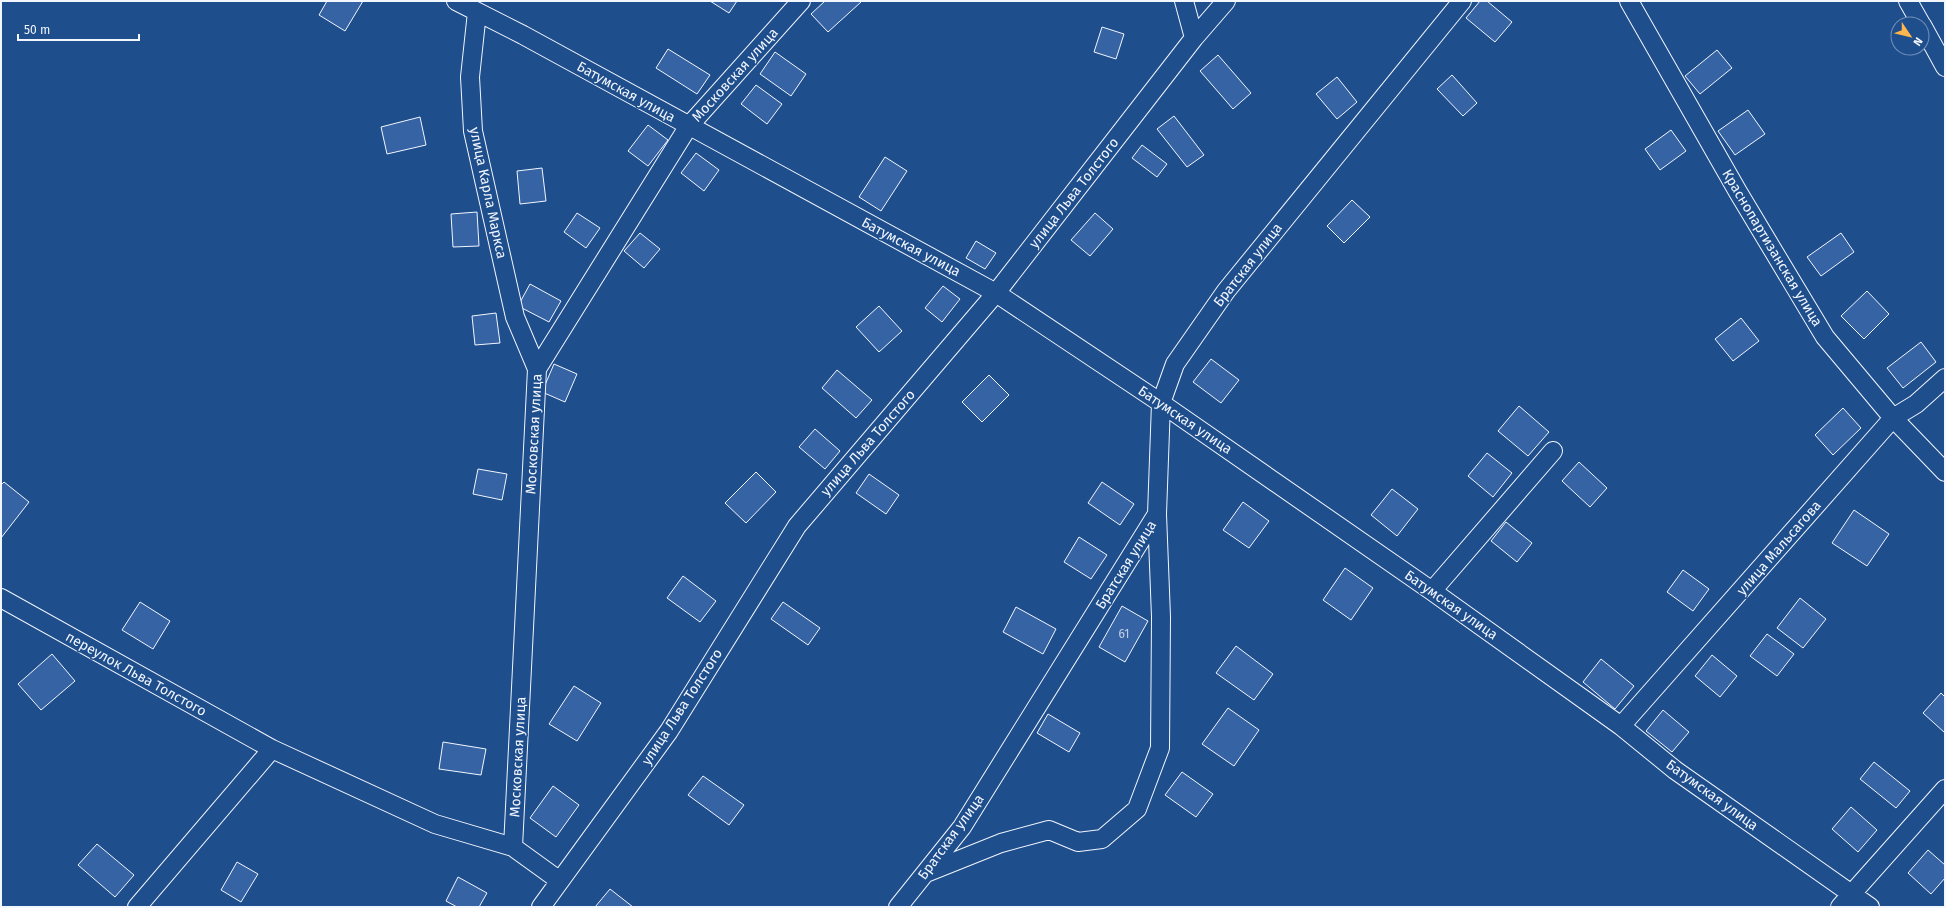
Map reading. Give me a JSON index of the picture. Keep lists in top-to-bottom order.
{
  "streets": {
    "street": [
      "Московская улица",
      "Батумская улица",
      "улица Карла Маркса",
      "улица Льва Толстого",
      "Краснопартизанская улица",
      "Братская улица",
      "улица Мальсагова",
      "переулок Льва Толстого"
    ]
  },
  "crossings": [
    ["Московская улица", "Батумская улица"],
    ["Московская улица", "улица Карла Маркса"],
    ["Московская улица", "переулок Льва Толстого"],
    ["Батумская улица", "улица Карла Маркса"],
    ["Батумская улица", "улица Льва Толстого"],
    ["Батумская улица", "Братская улица"],
    ["Батумская улица", "улица Мальсагова"],
    ["Краснопартизанская улица", "улица Мальсагова"]
  ],
  "house_numbers": ["61"],
  "scale_bar": "50 m",
  "north": "bottom right"
}
